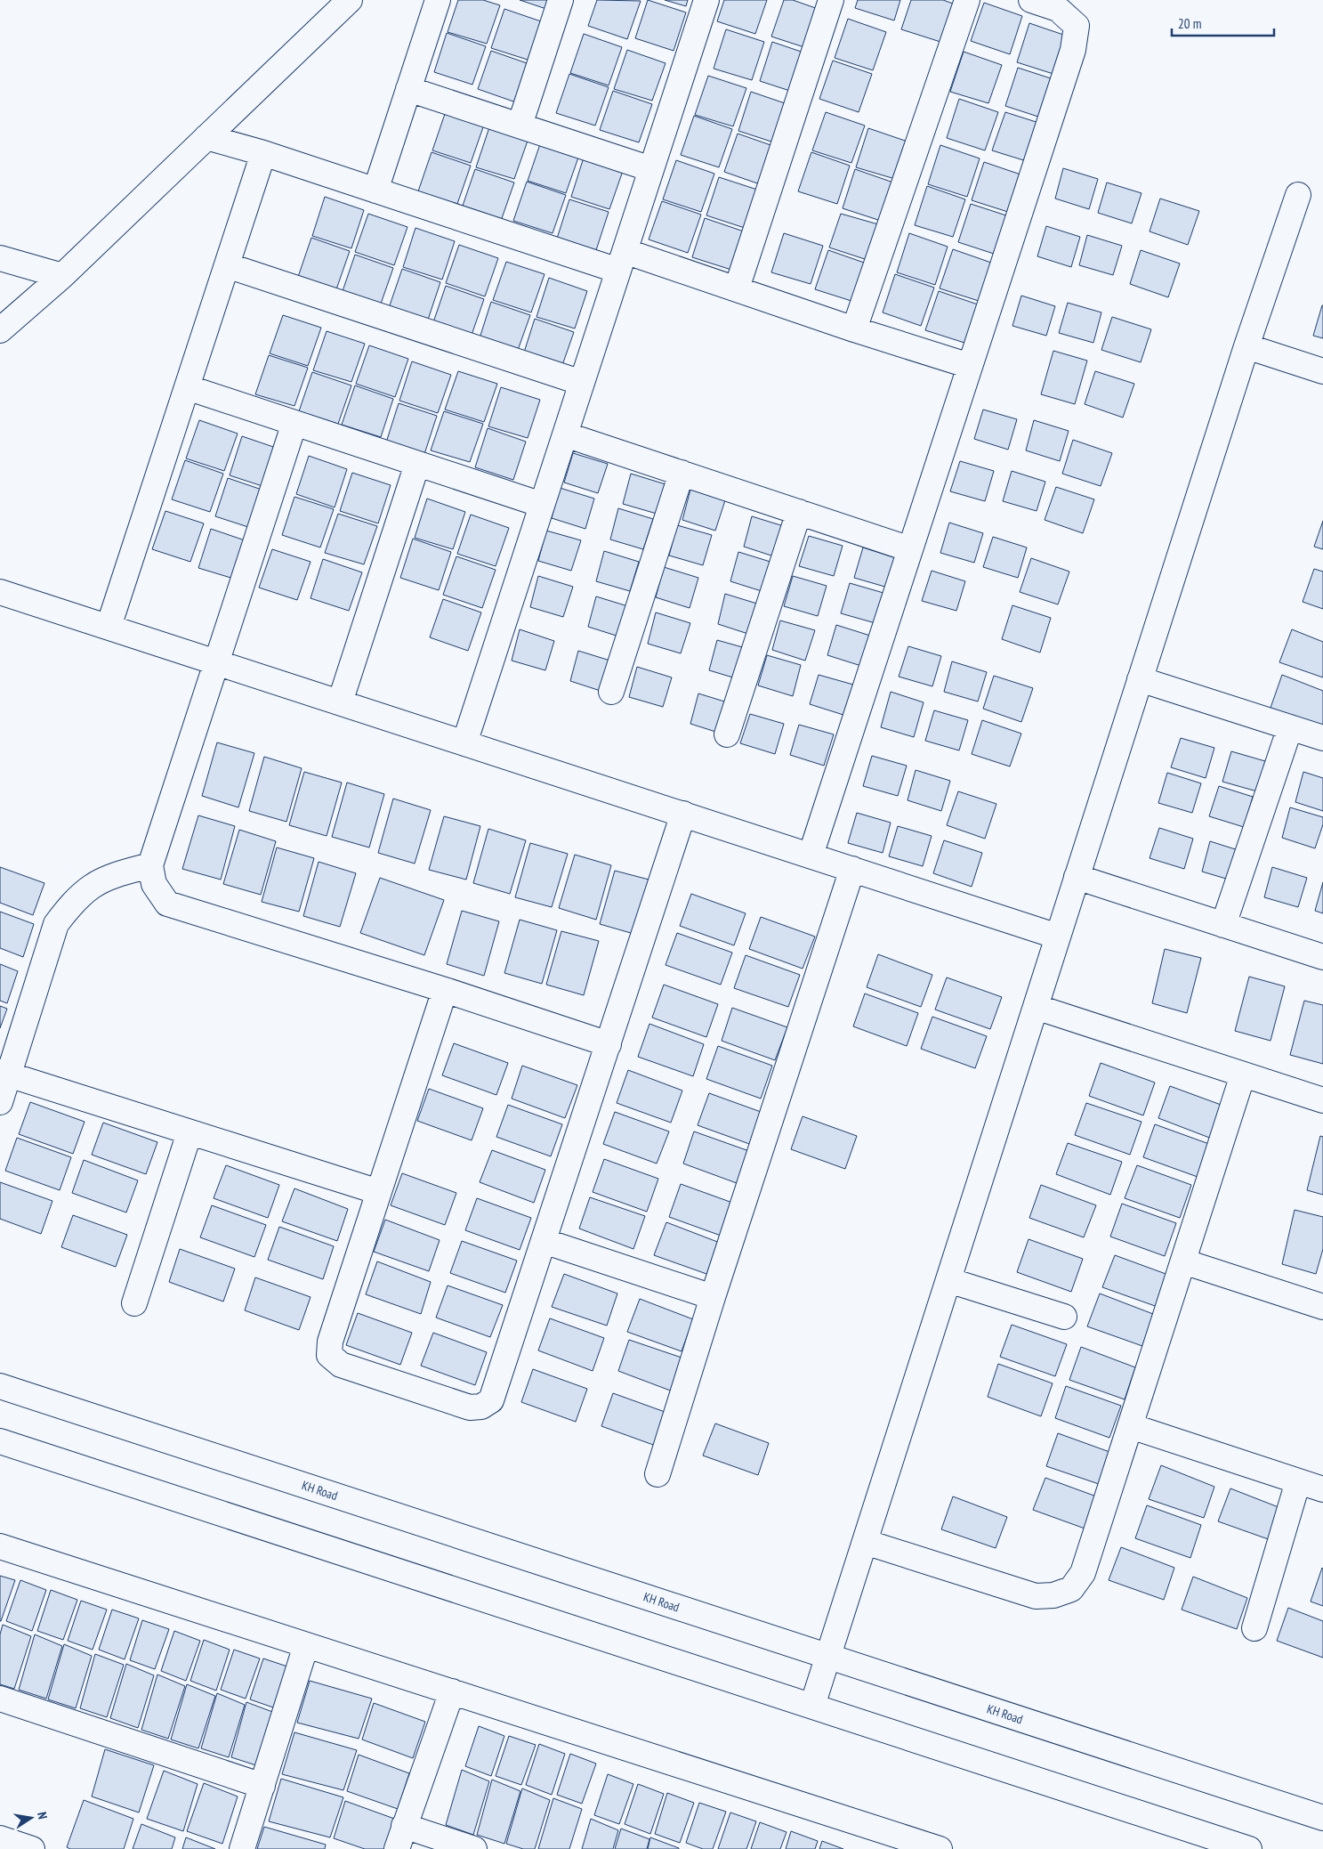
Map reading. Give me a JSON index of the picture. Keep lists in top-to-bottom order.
{
  "streets": {
    "street": ["KH Road"]
  },
  "scale_bar": "20 m",
  "north": "right"
}
